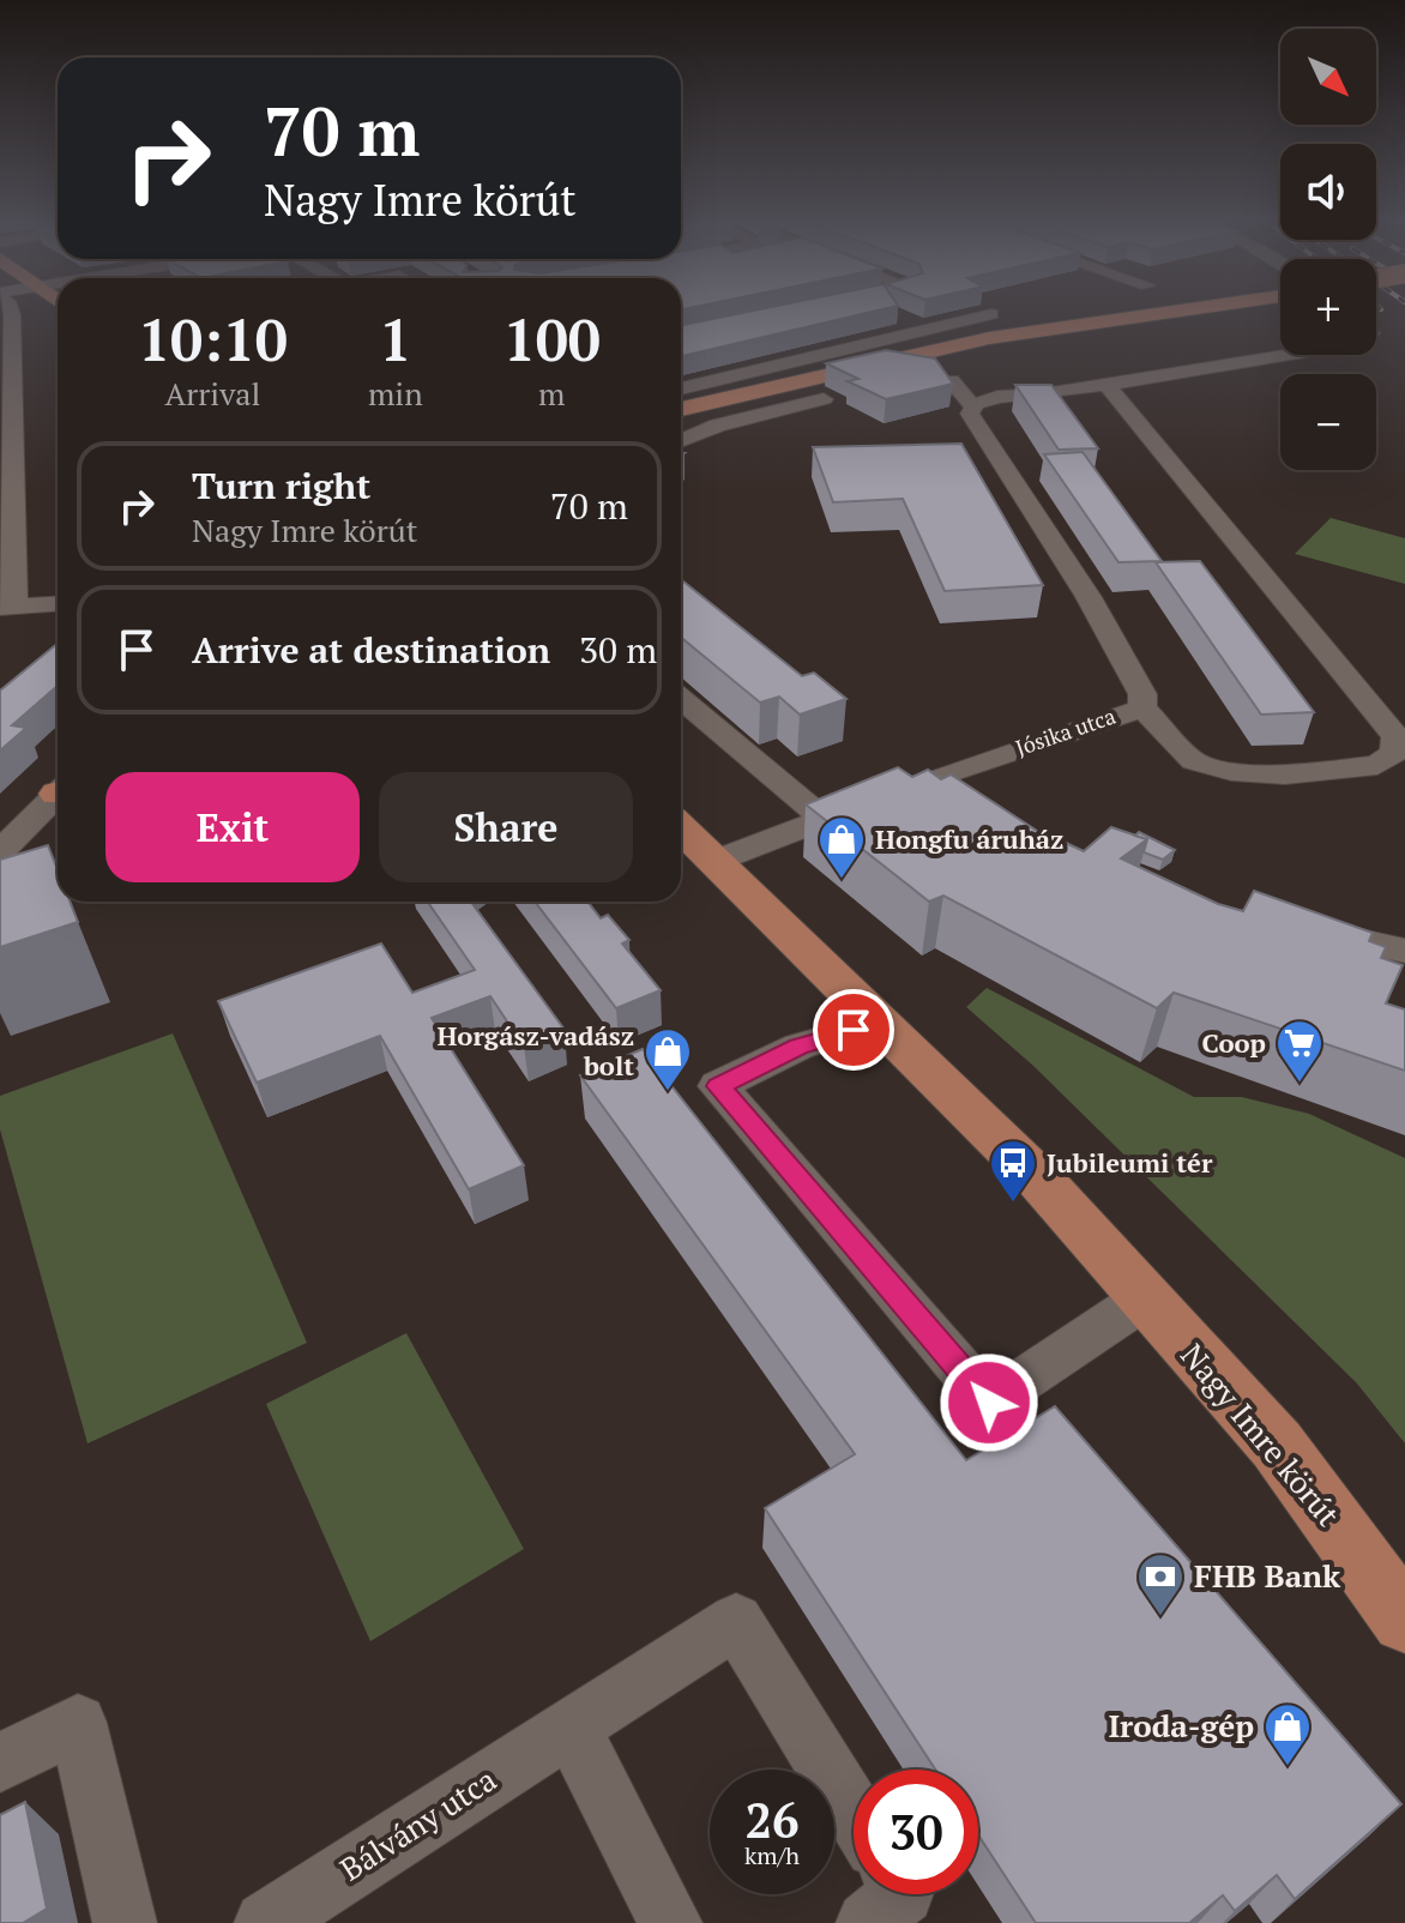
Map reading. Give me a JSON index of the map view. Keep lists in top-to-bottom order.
{
  "streets": {
    "main road": ["Nagy Imre körút"],
    "street": ["Jósika utca", "Bálvány utca"]
  },
  "crossings": [
    ["Jósika utca", "Nagy Imre körút"]
  ],
  "places": {
    "shop": ["Hongfu áruház", "Horgász-vadász bolt", "Iroda-gép"],
    "supermarket": ["Coop"],
    "bus stop": ["Jubileumi tér"],
    "bank": ["FHB Bank"]
  },
  "north": "bottom right",
  "page": {
    "map_buttons": ["+", "−"],
    "turn": ["70 m", "Nagy Imre körút"],
    "eta": [
      "10:10",
      "Arrival",
      "1",
      "min",
      "100",
      "m"
    ],
    "list": [
      {
        "name": "Turn right",
        "note": "Nagy Imre körút",
        "value": "70 m"
      },
      {
        "name": "Arrive at destination",
        "value": "30 m"
      }
    ],
    "buttons": ["Exit", "Share"],
    "speed": "26 km/h",
    "limit": "30"
  }
}
